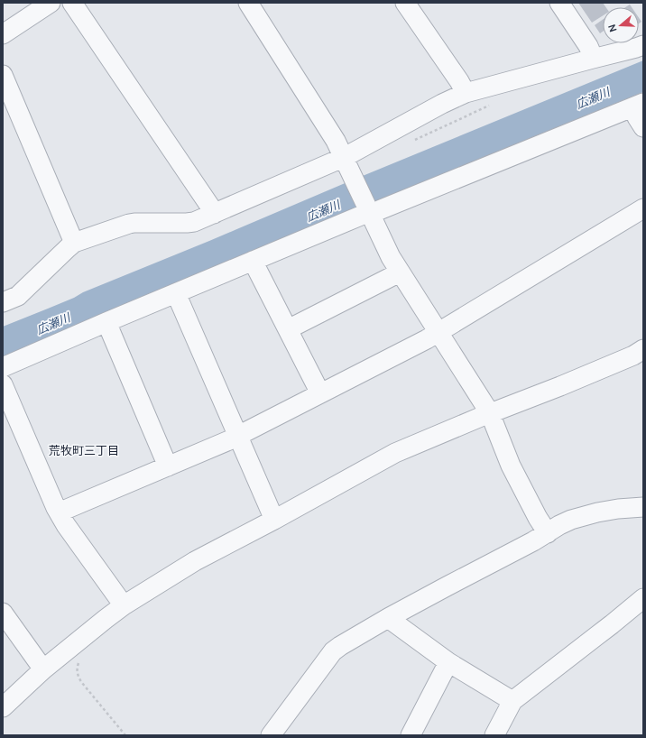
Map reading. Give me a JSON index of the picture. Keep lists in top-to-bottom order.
{
  "districts": ["荒牧町三丁目"],
  "water": ["広瀬川"],
  "north": "left"
}
